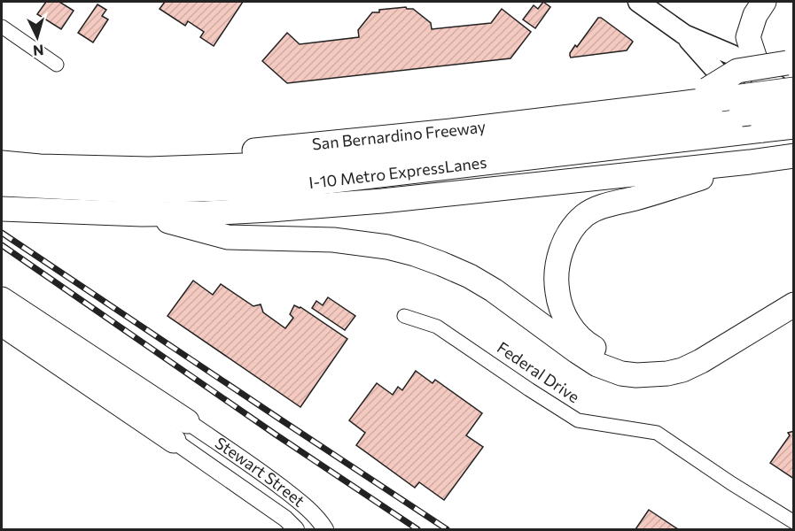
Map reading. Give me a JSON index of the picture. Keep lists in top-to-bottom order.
{
  "streets": {
    "highway": ["San Bernardino Freeway", "I-10 Metro ExpressLanes"],
    "street": ["Federal Drive", "Stewart Street"]
  },
  "north": "bottom"
}
